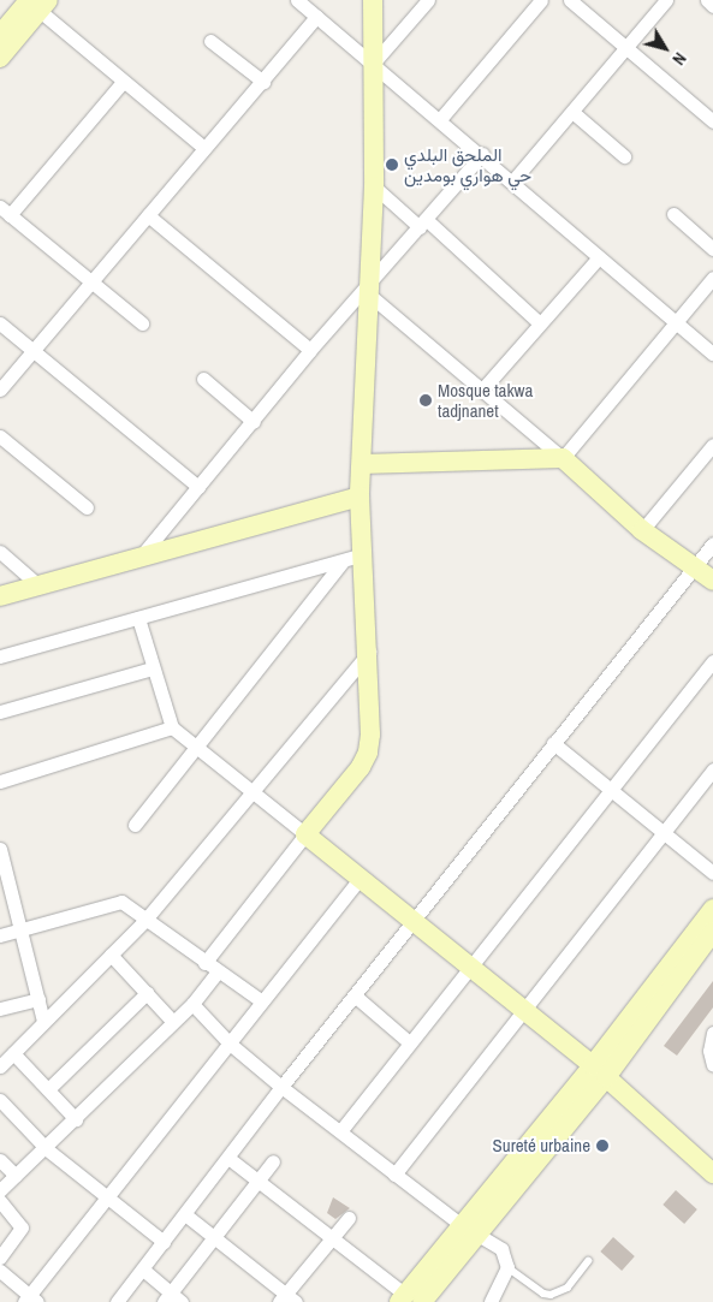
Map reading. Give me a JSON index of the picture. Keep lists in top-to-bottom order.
{
  "places": ["الملحق البلدي حي هواري بومدين", "Mosque takwa tadjnanet", "Sureté urbaine"],
  "north": "bottom right"
}
